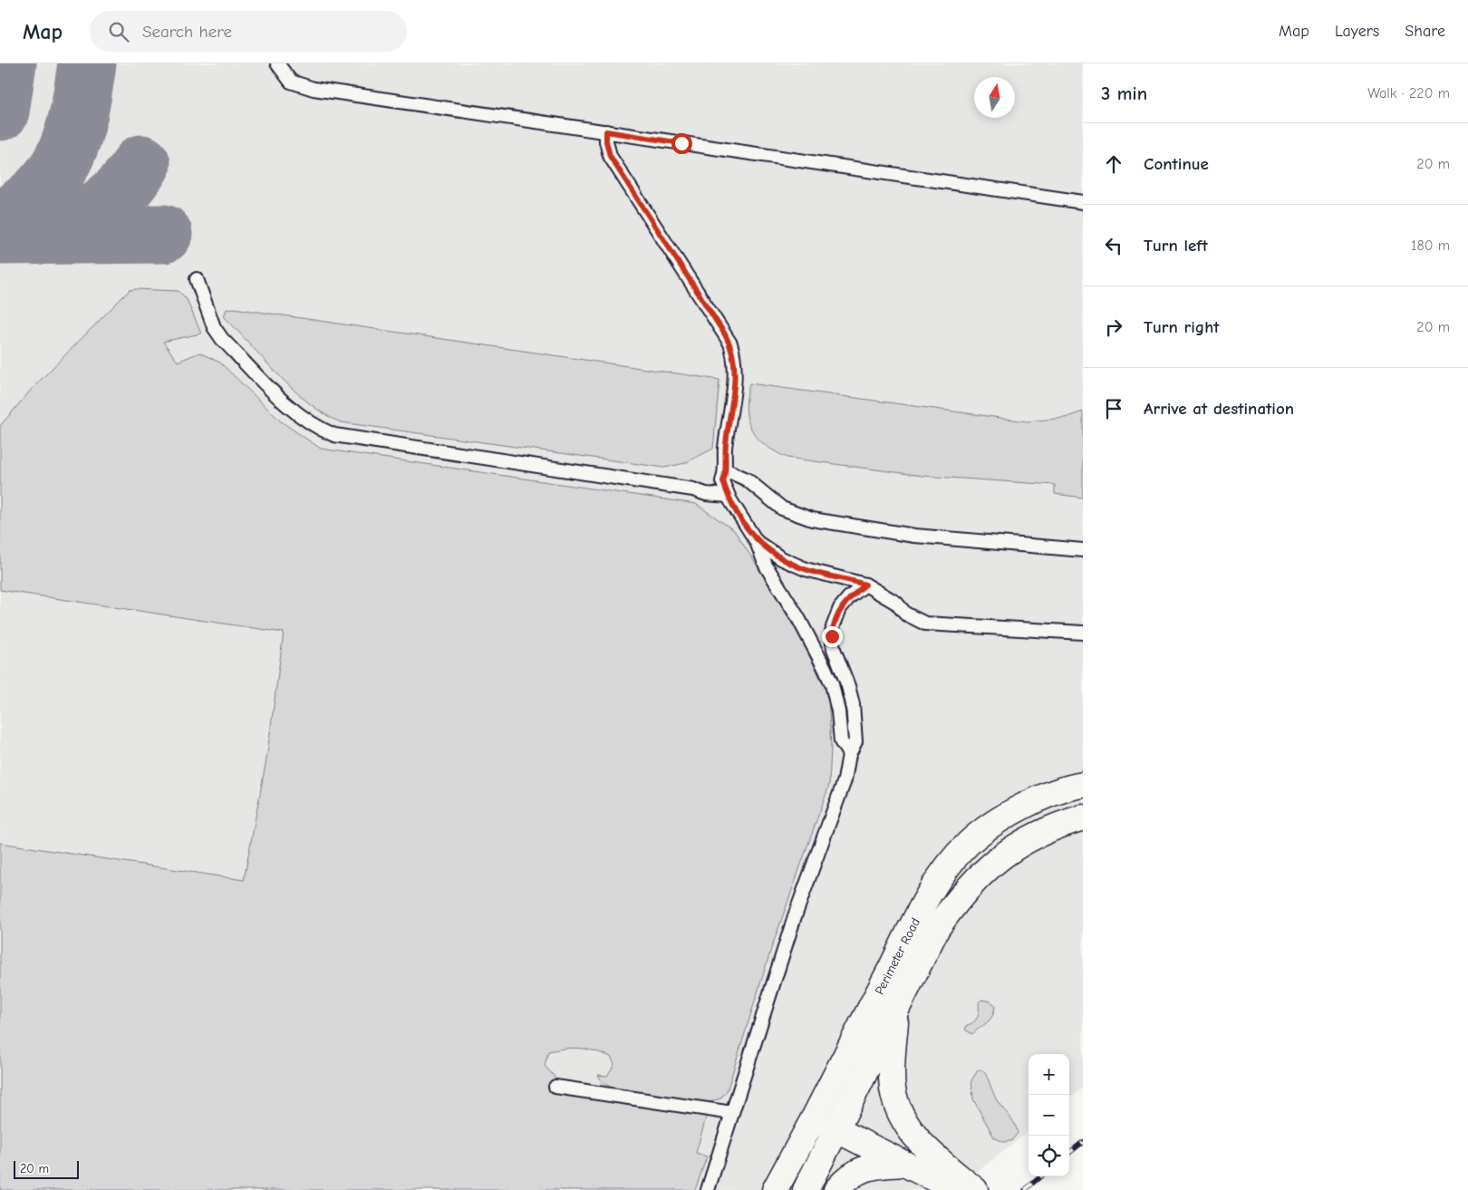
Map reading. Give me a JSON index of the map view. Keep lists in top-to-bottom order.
{
  "streets": {
    "street": ["Perimeter Road"]
  },
  "scale_bar": "20 m",
  "north": "top",
  "page": {
    "header": "Map",
    "search": "Search here",
    "nav": ["Map", "Layers", "Share"],
    "heading": ["3 min", "Walk · 220 m"],
    "list": [
      ["Continue", "20 m"],
      ["Turn left", "180 m"],
      ["Turn right", "20 m"],
      "Arrive at destination"
    ],
    "map_buttons": ["+", "−"],
    "scale": "20 m"
  }
}
